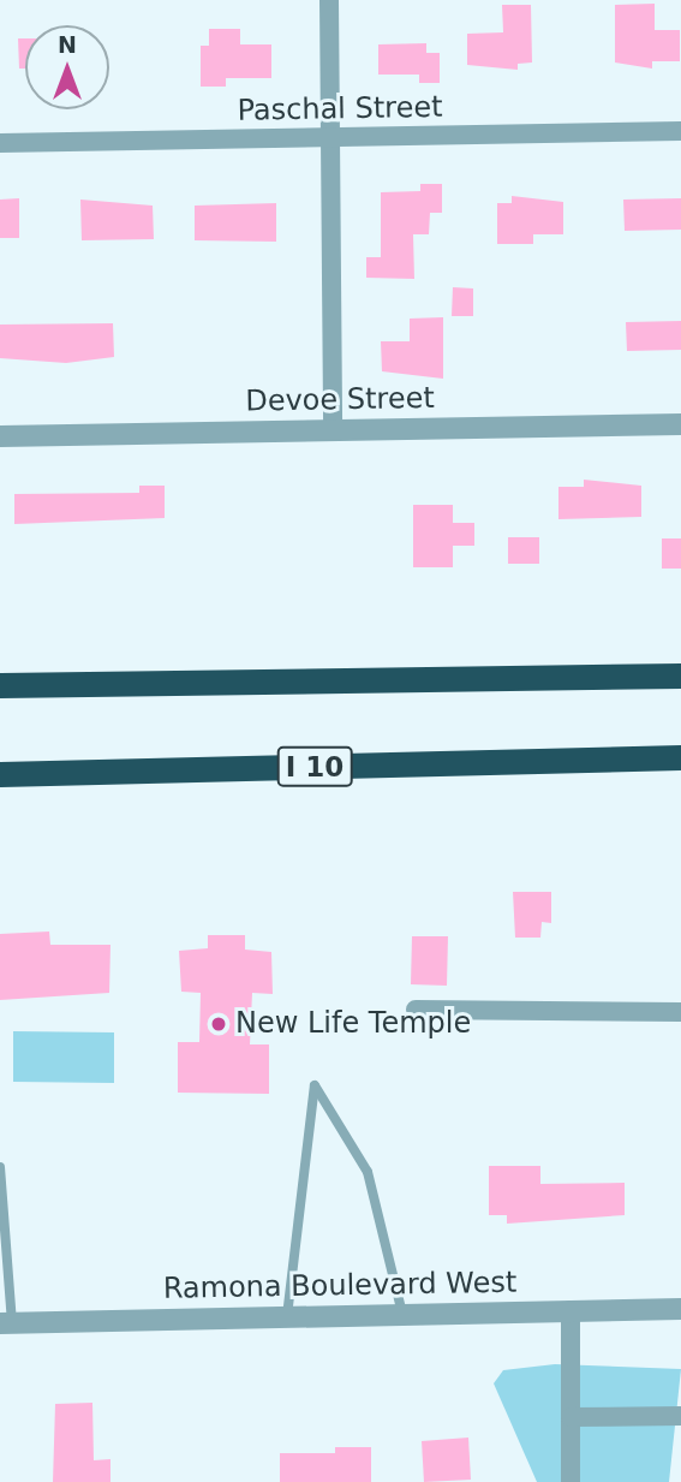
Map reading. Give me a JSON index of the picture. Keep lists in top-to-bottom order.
{
  "streets": {
    "highway": ["I 10"],
    "street": ["Paschal Street", "Devoe Street", "Ramona Boulevard West"]
  },
  "places": ["New Life Temple"],
  "north": "top"
}
